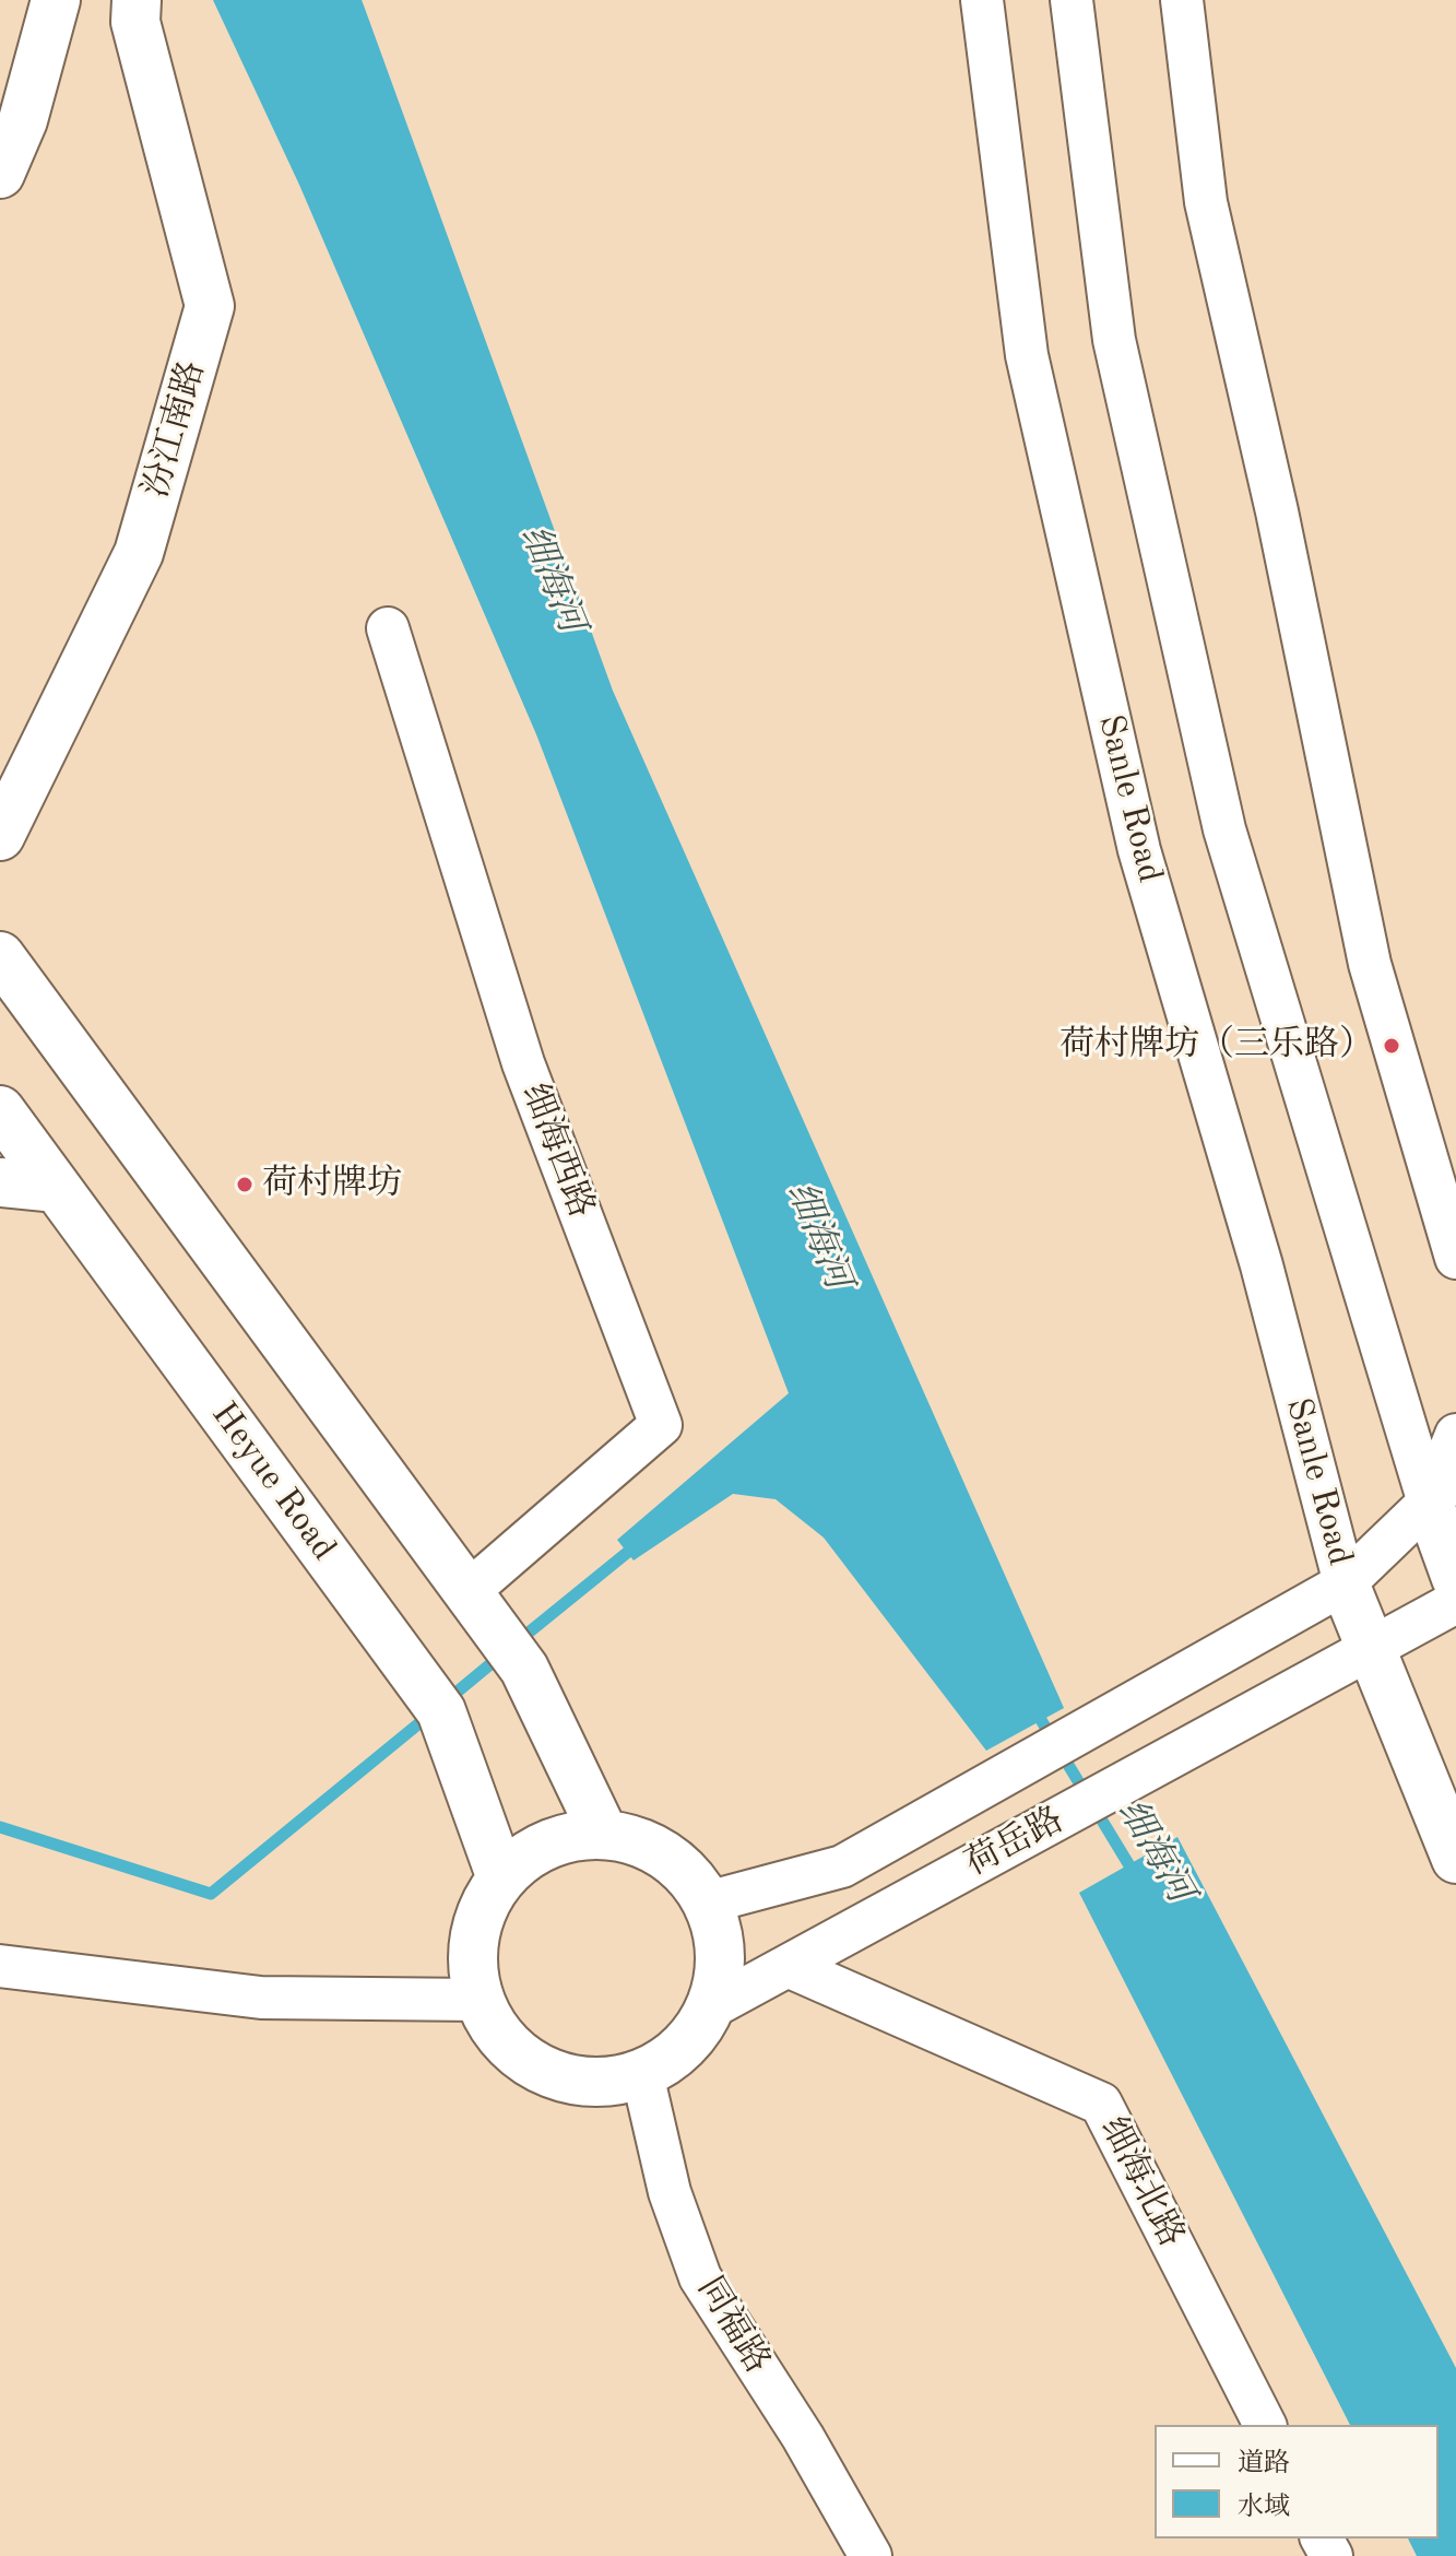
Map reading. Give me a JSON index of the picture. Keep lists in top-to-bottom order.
{
  "streets": {
    "main road": ["汾江南路", "Heyue Road"],
    "street": [
      "Sanle Road",
      "细海西路",
      "荷岳路",
      "细海北路",
      "同福路"
    ]
  },
  "crossings": [
    ["Sanle Road", "荷岳路"],
    ["Heyue Road", "荷岳路"],
    ["Heyue Road", "同福路"],
    ["荷岳路", "细海北路"],
    ["荷岳路", "同福路"]
  ],
  "water": ["细海河"],
  "places": ["荷村牌坊（三乐路）", "荷村牌坊"],
  "legend": ["道路", "水域"]
}
